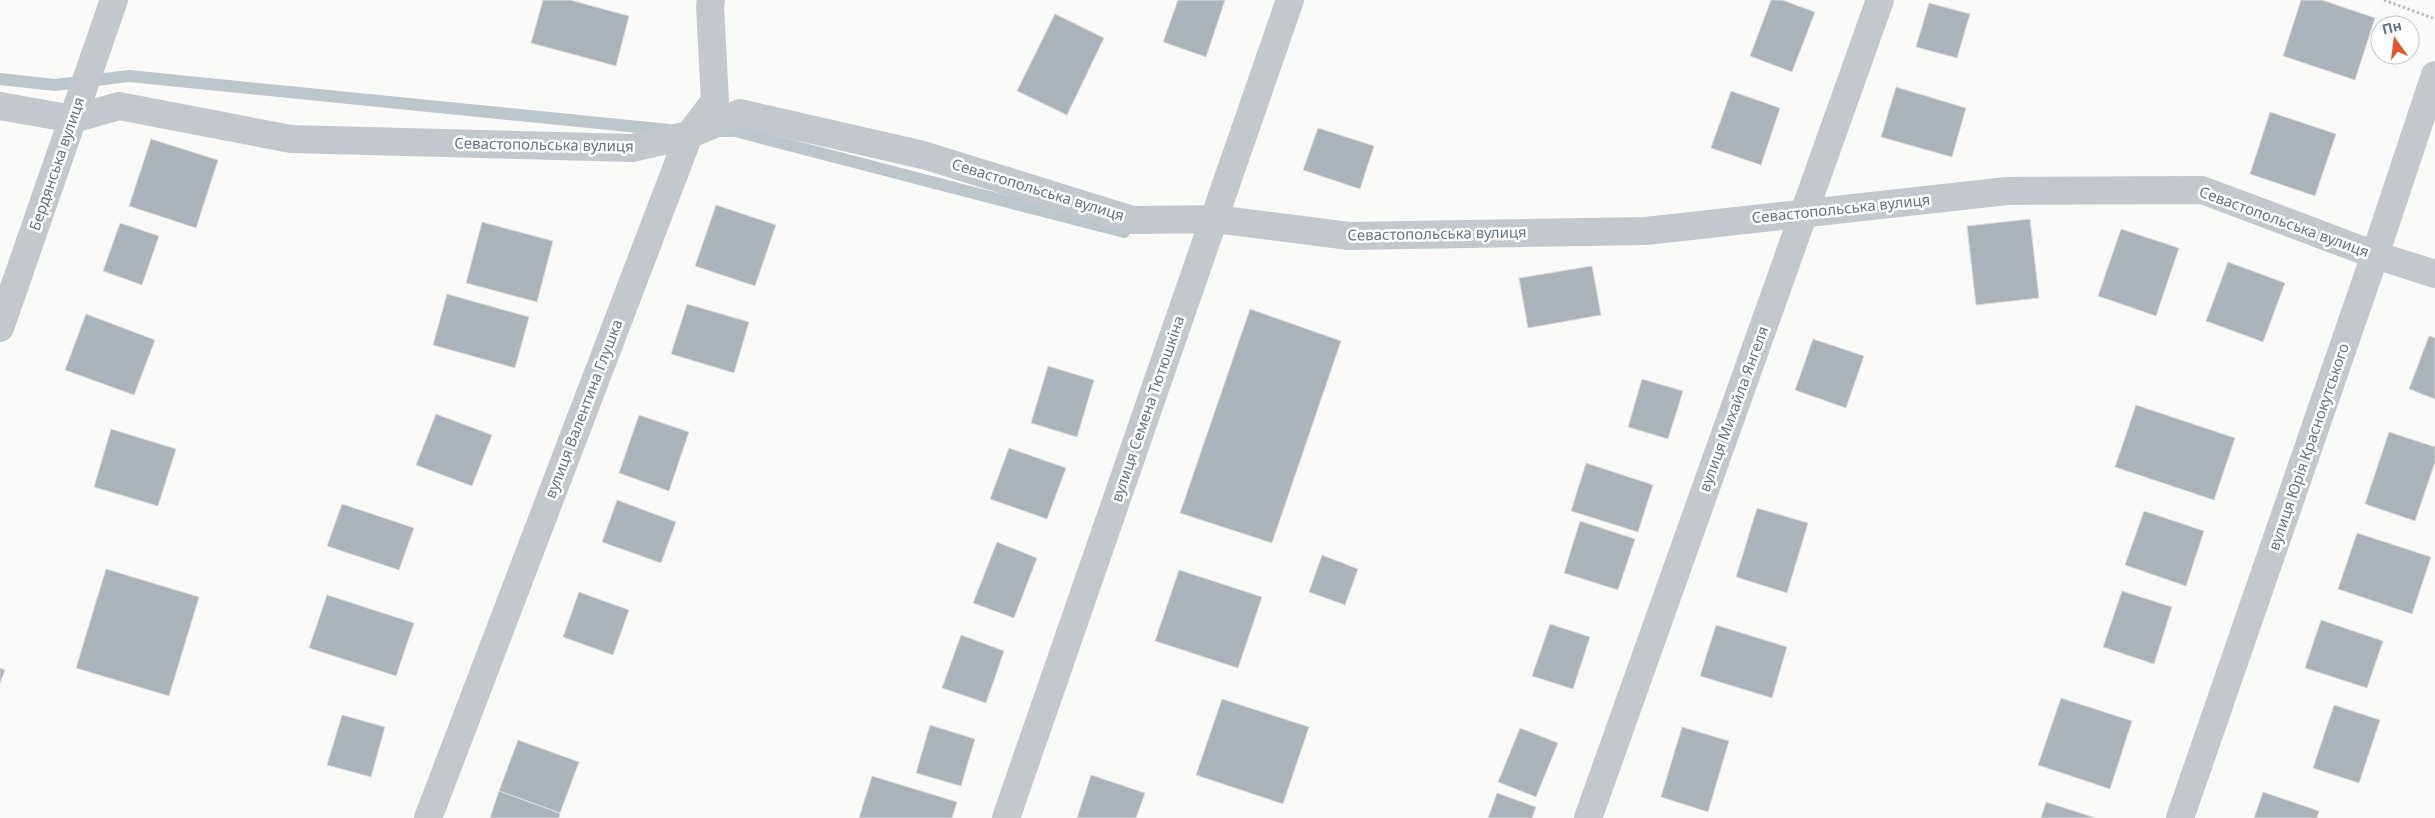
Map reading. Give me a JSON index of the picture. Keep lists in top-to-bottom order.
{
  "streets": {
    "street": [
      "Севастопольська вулиця",
      "Бердянська вулиця",
      "вулиця Валентина Глушка",
      "вулиця Семена Тютюшкіна",
      "вулиця Михайла Янгеля",
      "вулиця Юрія Краснокутського"
    ]
  },
  "crossings": [
    ["Севастопольська вулиця", "Бердянська вулиця"],
    ["Севастопольська вулиця", "вулиця Валентина Глушка"],
    ["Севастопольська вулиця", "вулиця Семена Тютюшкіна"],
    ["Севастопольська вулиця", "вулиця Михайла Янгеля"],
    ["Севастопольська вулиця", "вулиця Юрія Краснокутського"]
  ],
  "north": "top"
}
